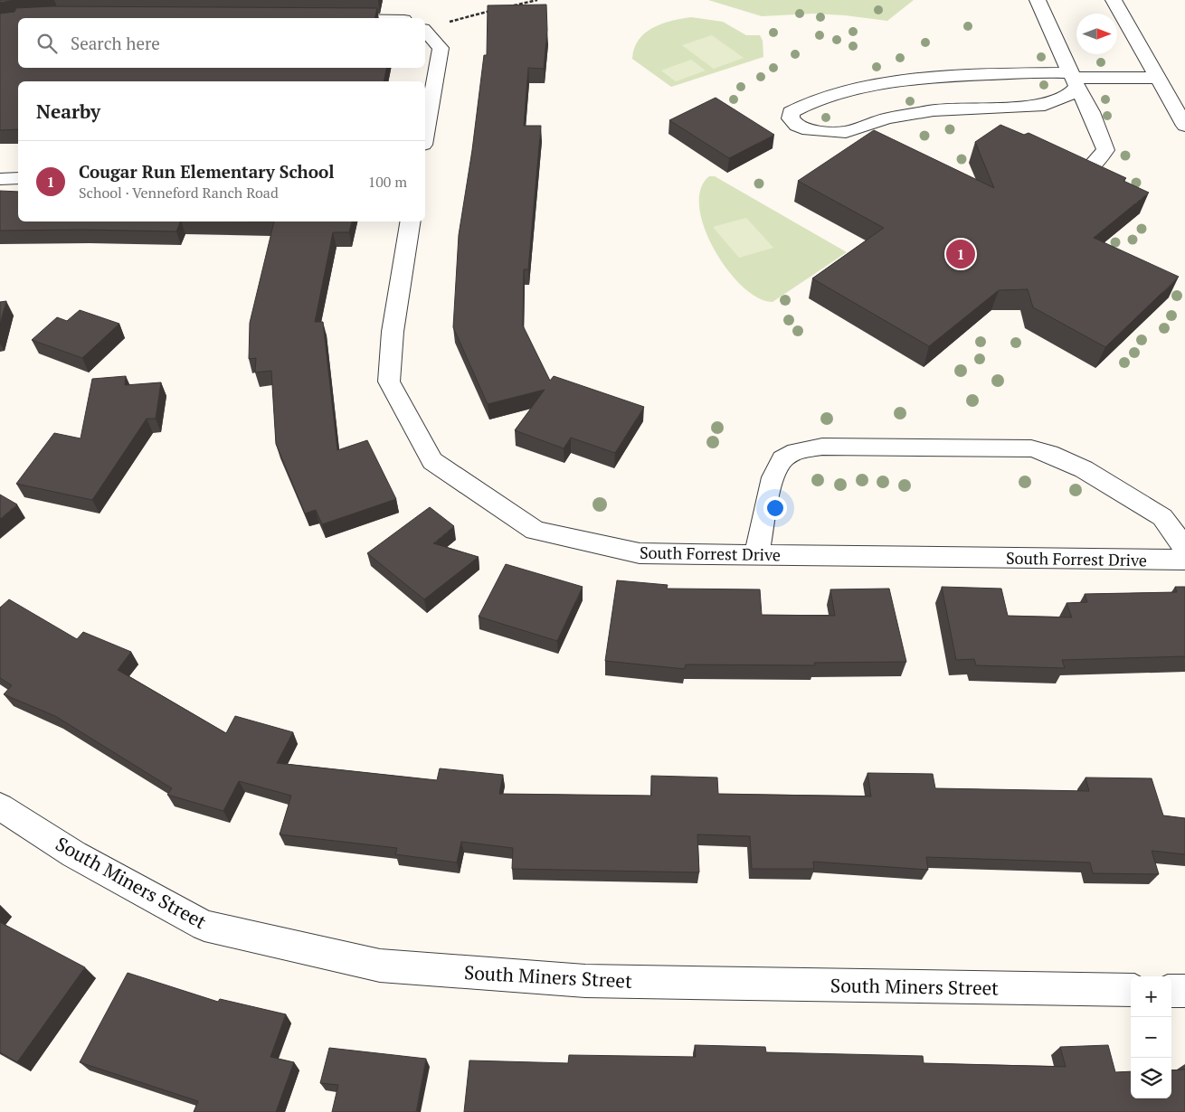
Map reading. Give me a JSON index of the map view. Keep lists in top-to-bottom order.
{
  "streets": {
    "street": ["South Forrest Drive", "South Miners Street"]
  },
  "north": "right",
  "page": {
    "search": "Search here",
    "heading": "Nearby",
    "list": [
      {
        "mark": "1",
        "name": "Cougar Run Elementary School",
        "note": "School · Venneford Ranch Road",
        "value": "100 m"
      }
    ],
    "pins": "1",
    "map_buttons": ["+", "−"]
  }
}
